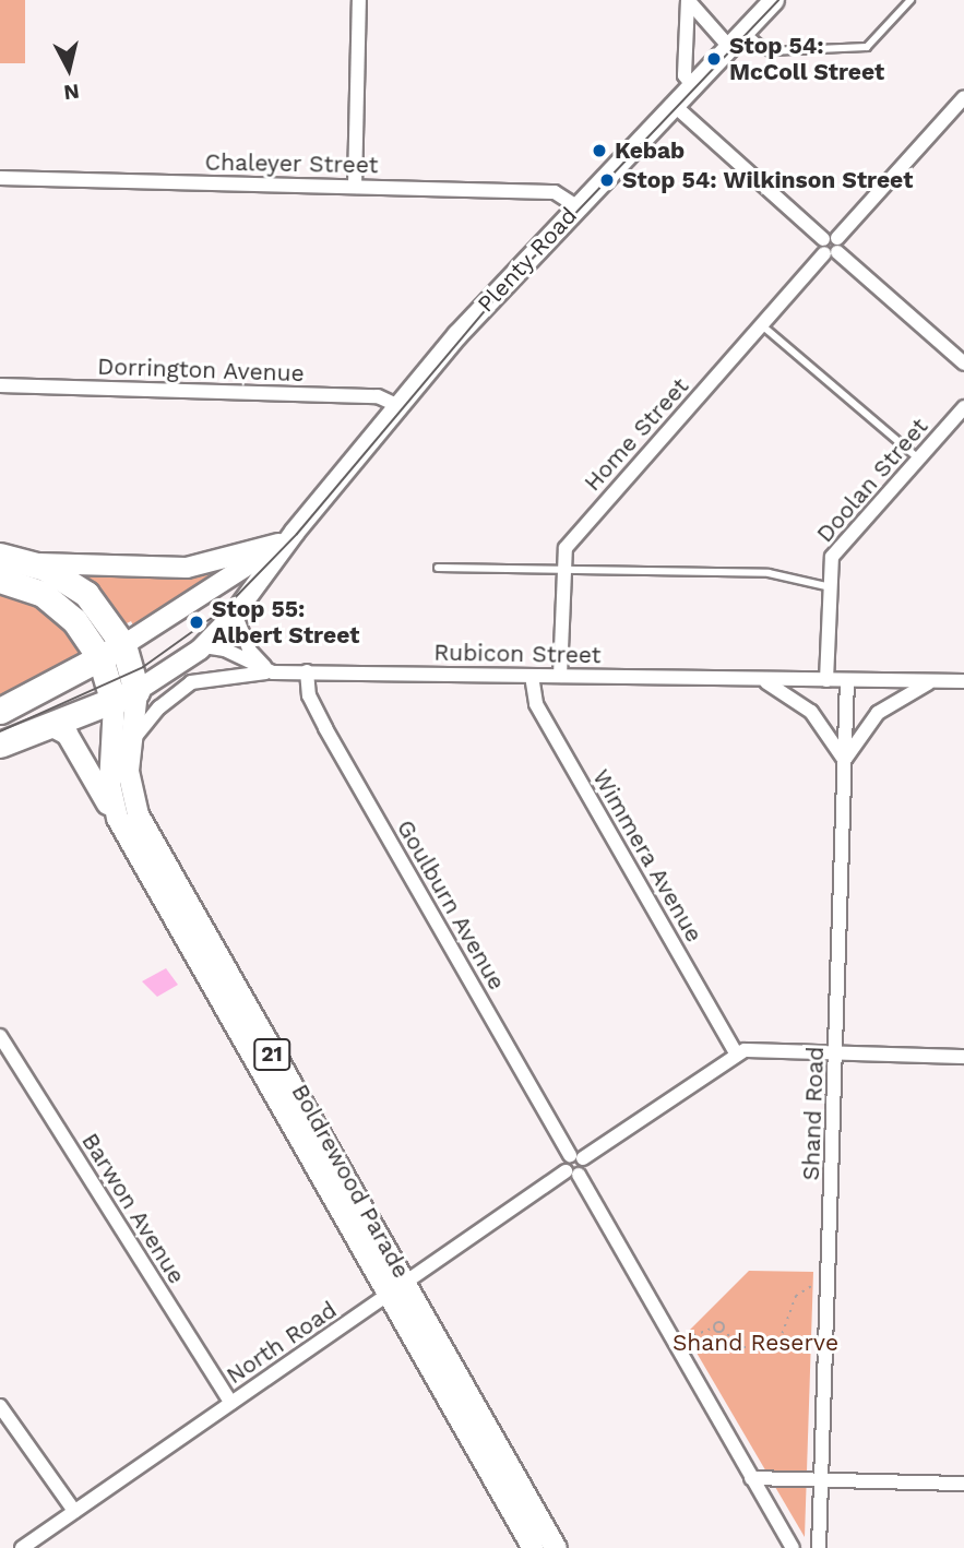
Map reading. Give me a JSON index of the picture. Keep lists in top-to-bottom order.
{
  "streets": {
    "highway": ["Plenty Road", "21"],
    "main road": ["Boldrewood Parade"],
    "street": [
      "Chaleyer Street",
      "Dorrington Avenue",
      "Home Street",
      "Doolan Street",
      "Rubicon Street",
      "Wimmera Avenue",
      "Goulburn Avenue",
      "Shand Road",
      "Barwon Avenue",
      "North Road"
    ]
  },
  "crossings": [
    ["Chaleyer Street", "Plenty Road"],
    ["Plenty Road", "Dorrington Avenue"],
    ["Plenty Road", "Rubicon Street"],
    ["Plenty Road", "21"],
    ["Plenty Road", "Boldrewood Parade"],
    ["Home Street", "Rubicon Street"],
    ["Doolan Street", "Rubicon Street"],
    ["Rubicon Street", "Wimmera Avenue"],
    ["Rubicon Street", "Goulburn Avenue"],
    ["Rubicon Street", "Shand Road"],
    ["Rubicon Street", "Boldrewood Parade"],
    ["21", "Boldrewood Parade"],
    ["Boldrewood Parade", "North Road"],
    ["Barwon Avenue", "North Road"]
  ],
  "parks": ["Shand Reserve"],
  "places": [
    "Stop 54: McColl Street",
    "Kebab",
    "Stop 54: Wilkinson Street",
    "Stop 55: Albert Street"
  ],
  "north": "bottom"
}
